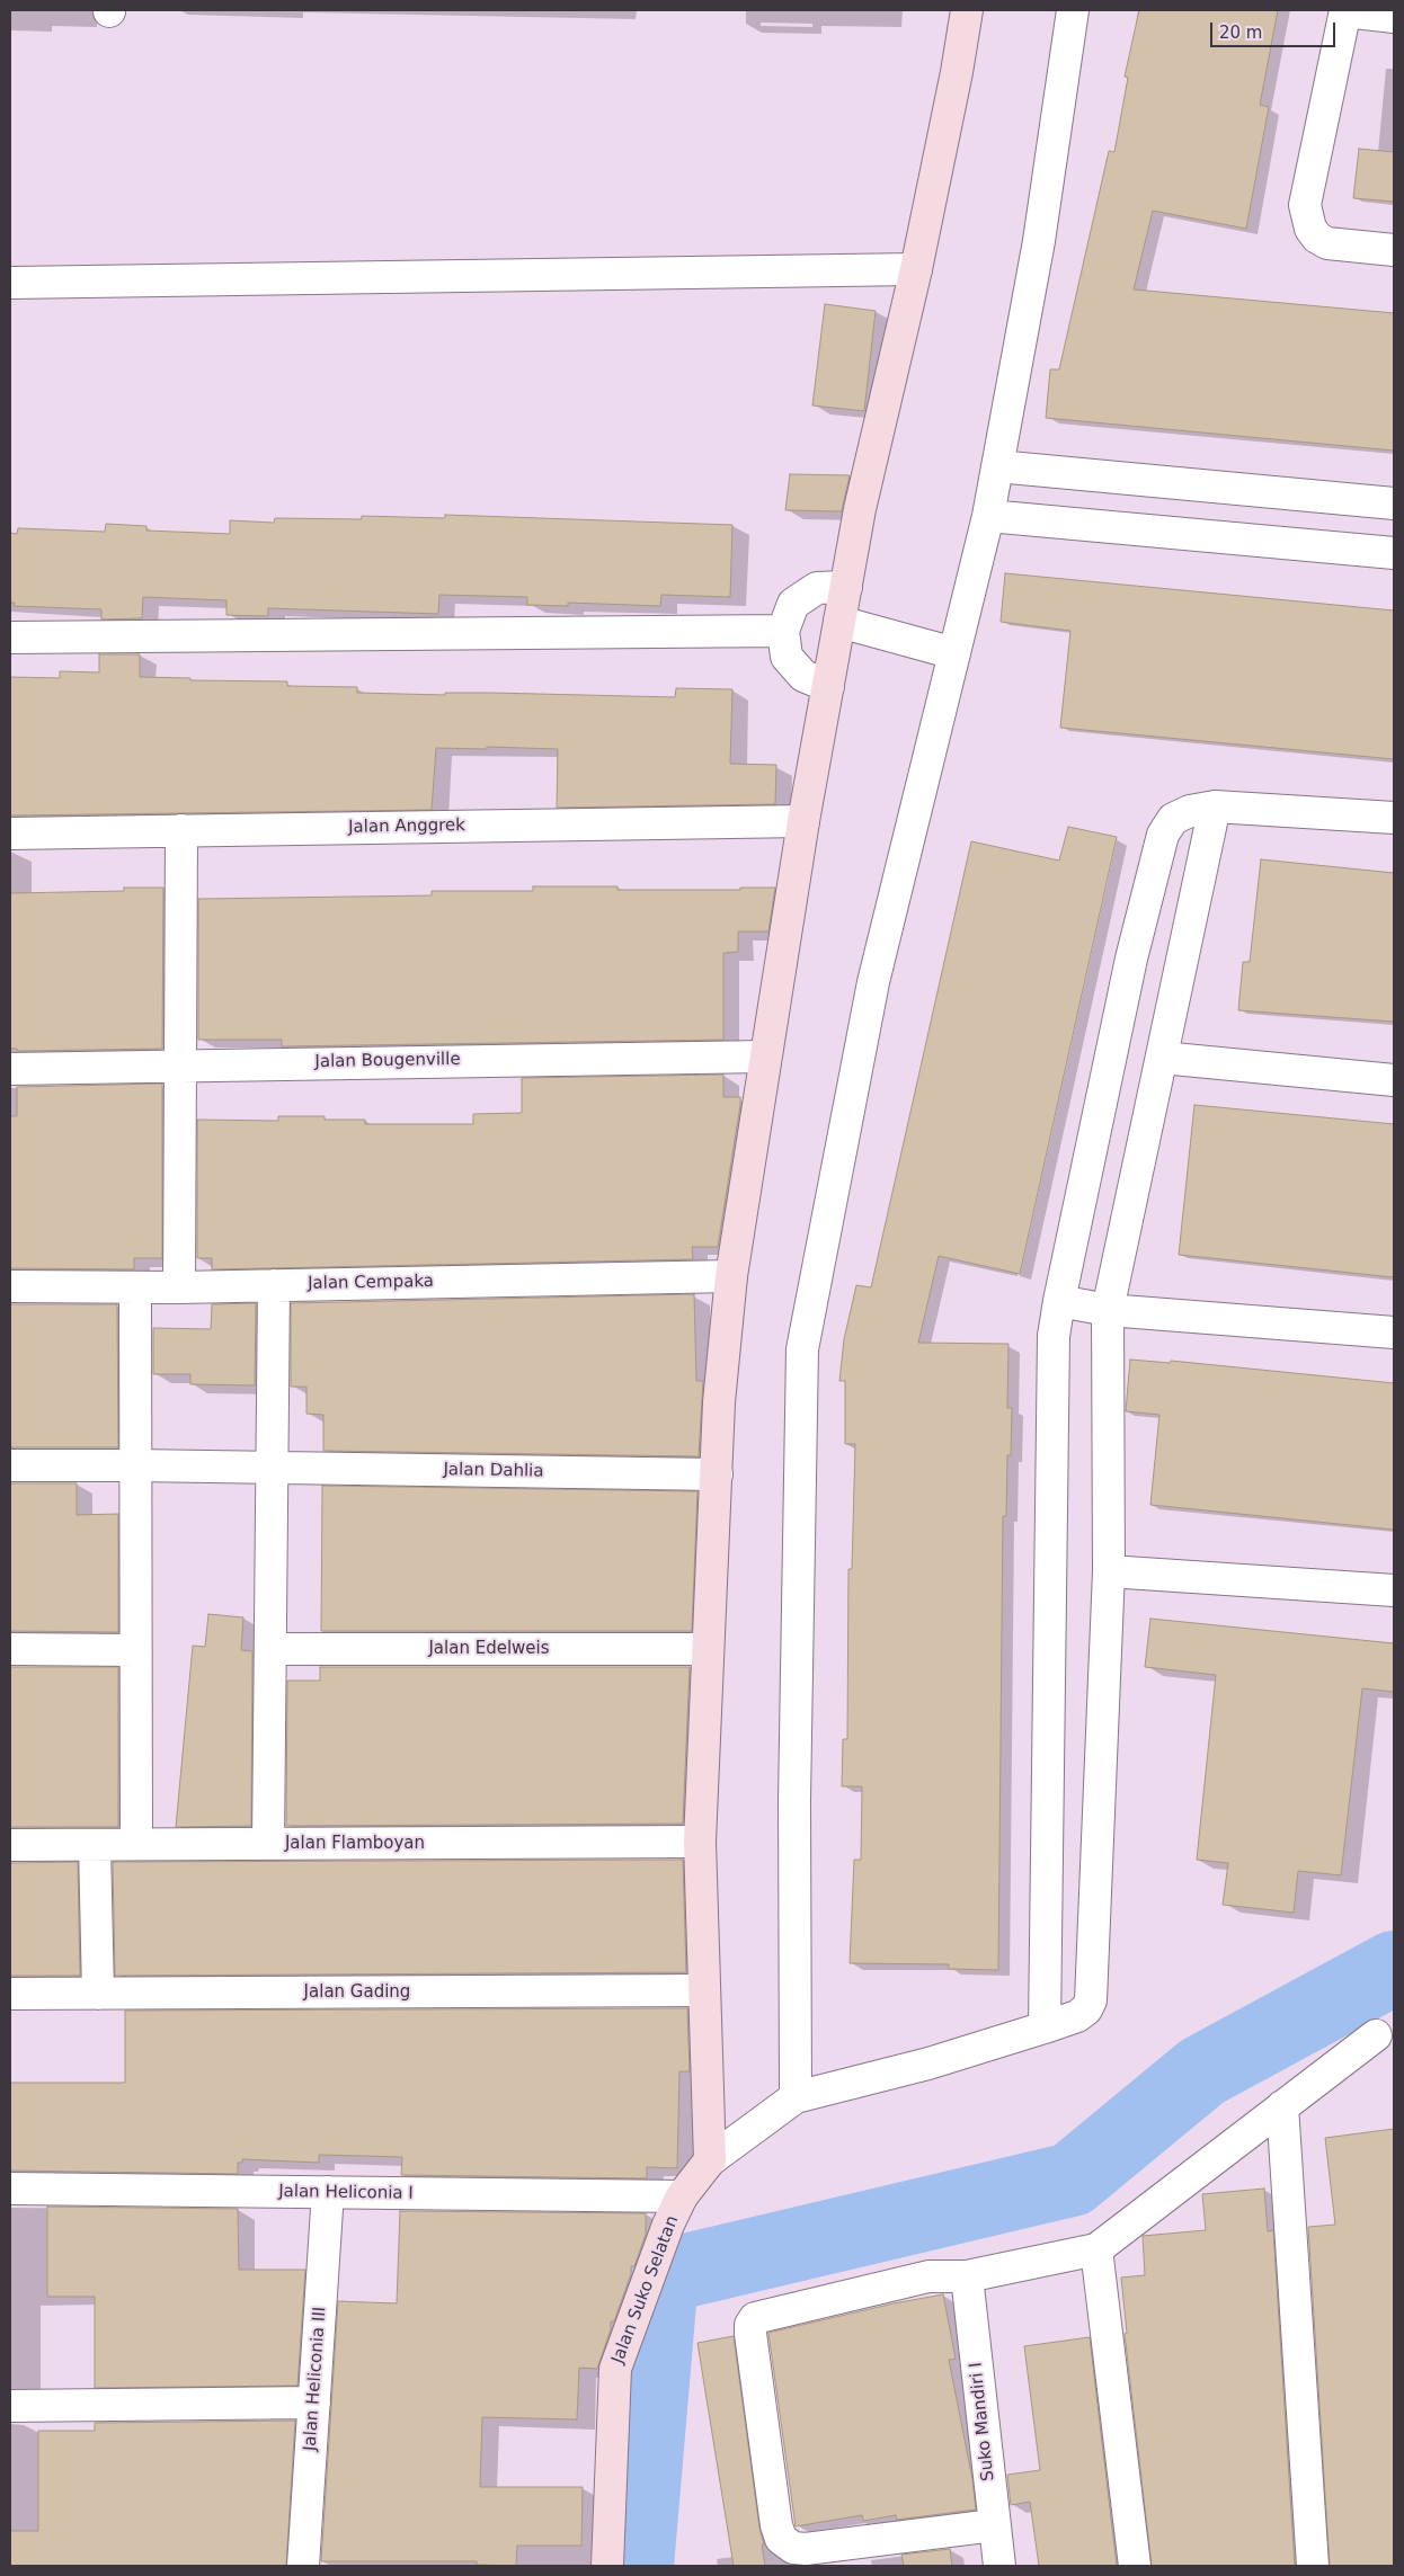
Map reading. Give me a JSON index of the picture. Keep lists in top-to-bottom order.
{
  "streets": {
    "street": [
      "Jalan Anggrek",
      "Jalan Bougenville",
      "Jalan Cempaka",
      "Jalan Dahlia",
      "Jalan Edelweis",
      "Jalan Flamboyan",
      "Jalan Gading",
      "Jalan Heliconia I",
      "Jalan Suko Selatan",
      "Jalan Heliconia III",
      "Suko Mandiri I"
    ]
  },
  "crossings": [
    ["Jalan Heliconia I", "Jalan Suko Selatan"],
    ["Jalan Heliconia I", "Jalan Heliconia III"]
  ],
  "scale_bar": "20 m"
}
